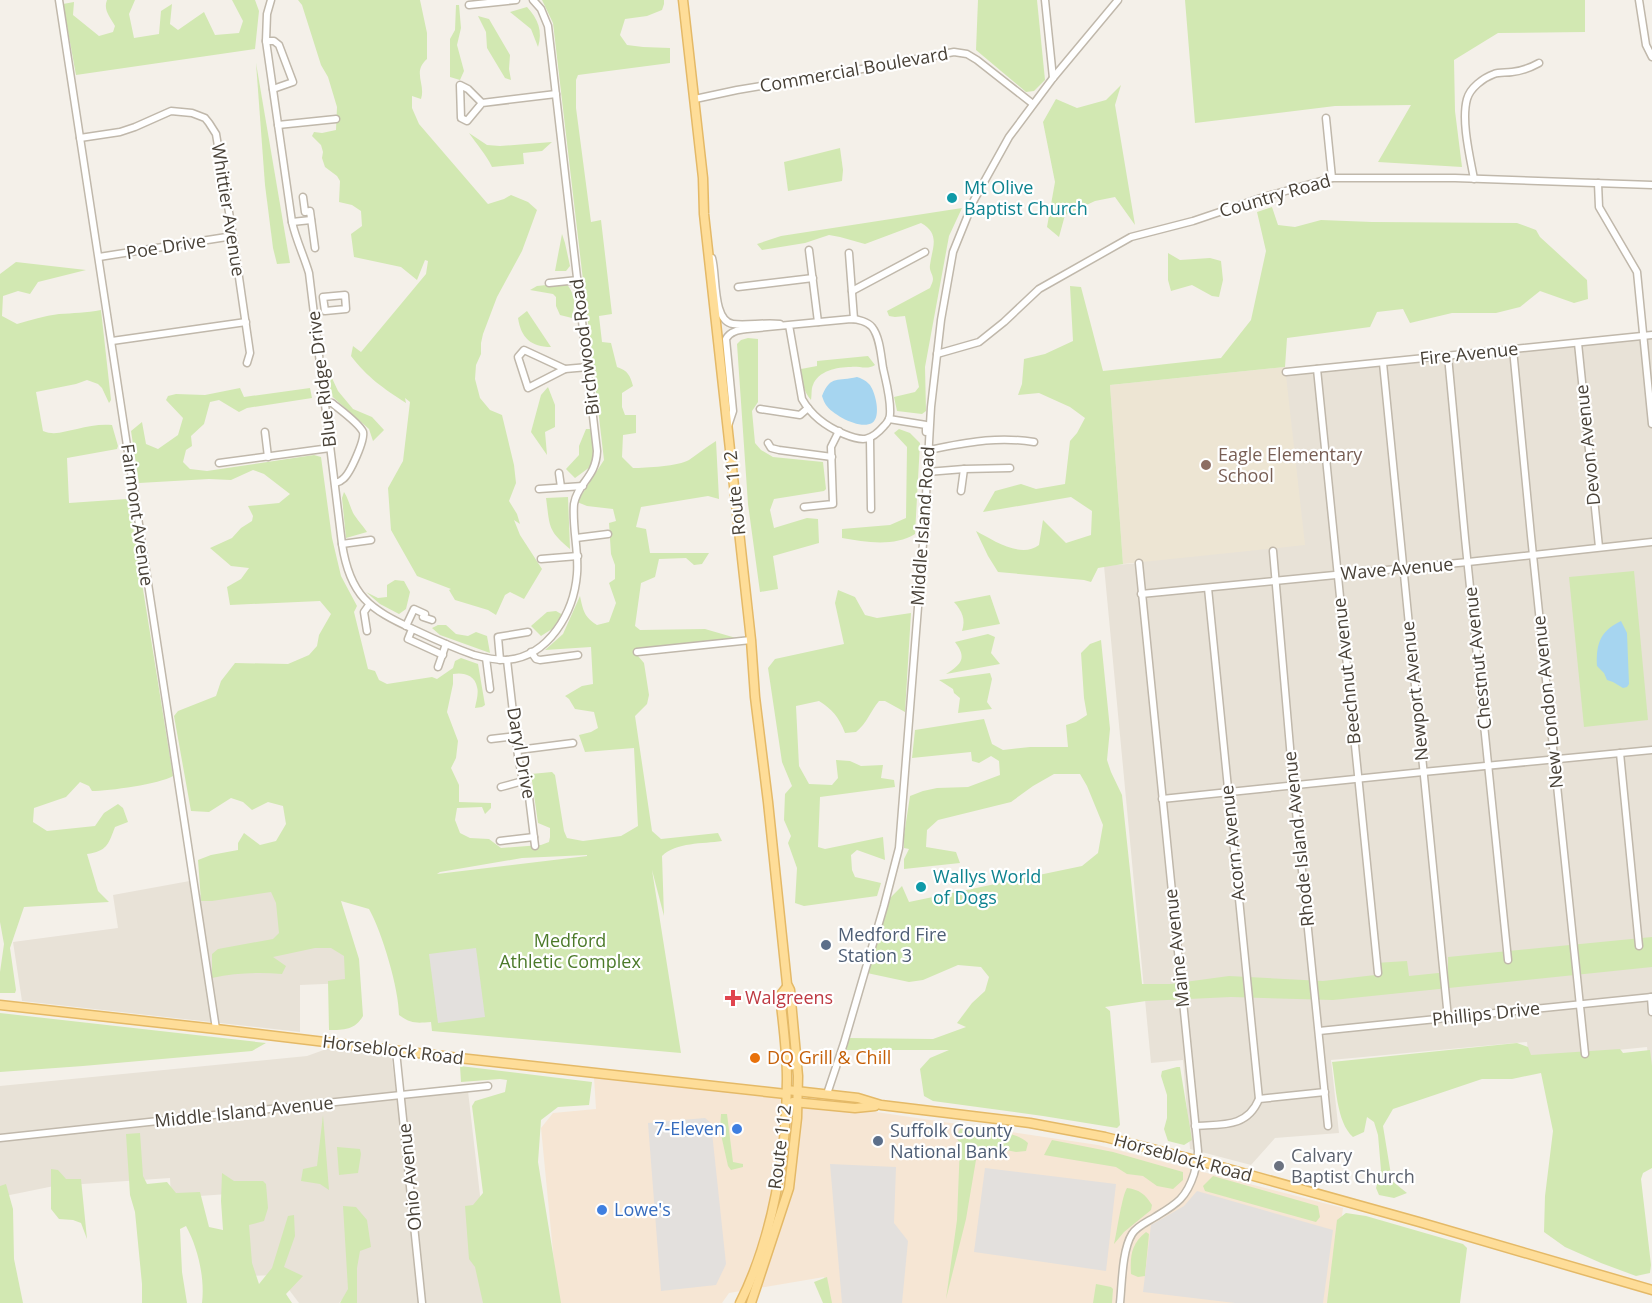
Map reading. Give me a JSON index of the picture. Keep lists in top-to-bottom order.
{
  "streets": {
    "main road": ["Route 112", "Horseblock Road"],
    "street": [
      "Commercial Boulevard",
      "Country Road",
      "Whittier Avenue",
      "Poe Drive",
      "Birchwood Road",
      "Fire Avenue",
      "Blue Ridge Drive",
      "Devon Avenue",
      "Fairmont Avenue",
      "Middle Island Road",
      "Wave Avenue",
      "Chestnut Avenue",
      "Beechnut Avenue",
      "Newport Avenue",
      "New London Avenue",
      "Daryl Drive",
      "Rhode Island Avenue",
      "Acorn Avenue",
      "Maine Avenue",
      "Phillips Drive",
      "Middle Island Avenue",
      "Ohio Avenue"
    ]
  },
  "crossings": [
    ["Commercial Boulevard", "Route 112"],
    ["Commercial Boulevard", "Middle Island Road"],
    ["Country Road", "Middle Island Road"],
    ["Whittier Avenue", "Poe Drive"],
    ["Whittier Avenue", "Fairmont Avenue"],
    ["Poe Drive", "Fairmont Avenue"],
    ["Birchwood Road", "Blue Ridge Drive"],
    ["Birchwood Road", "Daryl Drive"],
    ["Fire Avenue", "Devon Avenue"],
    ["Fire Avenue", "Chestnut Avenue"],
    ["Fire Avenue", "Beechnut Avenue"],
    ["Fire Avenue", "Newport Avenue"],
    ["Fire Avenue", "New London Avenue"],
    ["Blue Ridge Drive", "Daryl Drive"],
    ["Devon Avenue", "Wave Avenue"],
    ["Route 112", "Horseblock Road"],
    ["Fairmont Avenue", "Horseblock Road"],
    ["Middle Island Road", "Horseblock Road"],
    ["Wave Avenue", "Chestnut Avenue"],
    ["Wave Avenue", "Beechnut Avenue"],
    ["Wave Avenue", "Newport Avenue"],
    ["Wave Avenue", "New London Avenue"],
    ["Wave Avenue", "Rhode Island Avenue"],
    ["Wave Avenue", "Acorn Avenue"],
    ["Wave Avenue", "Maine Avenue"],
    ["Newport Avenue", "Phillips Drive"],
    ["New London Avenue", "Phillips Drive"],
    ["Rhode Island Avenue", "Phillips Drive"],
    ["Maine Avenue", "Horseblock Road"],
    ["Horseblock Road", "Ohio Avenue"],
    ["Middle Island Avenue", "Ohio Avenue"]
  ],
  "parks": ["Medford Athletic Complex"],
  "places": {
    "other": [
      "Mt Olive Baptist Church",
      "Eagle Elementary School",
      "Wallys World of Dogs",
      "Medford Fire Station 3",
      "DQ Grill & Chill",
      "7-Eleven",
      "Suffolk County National Bank",
      "Calvary Baptist Church",
      "Lowe's"
    ],
    "health": ["Walgreens"]
  }
}
